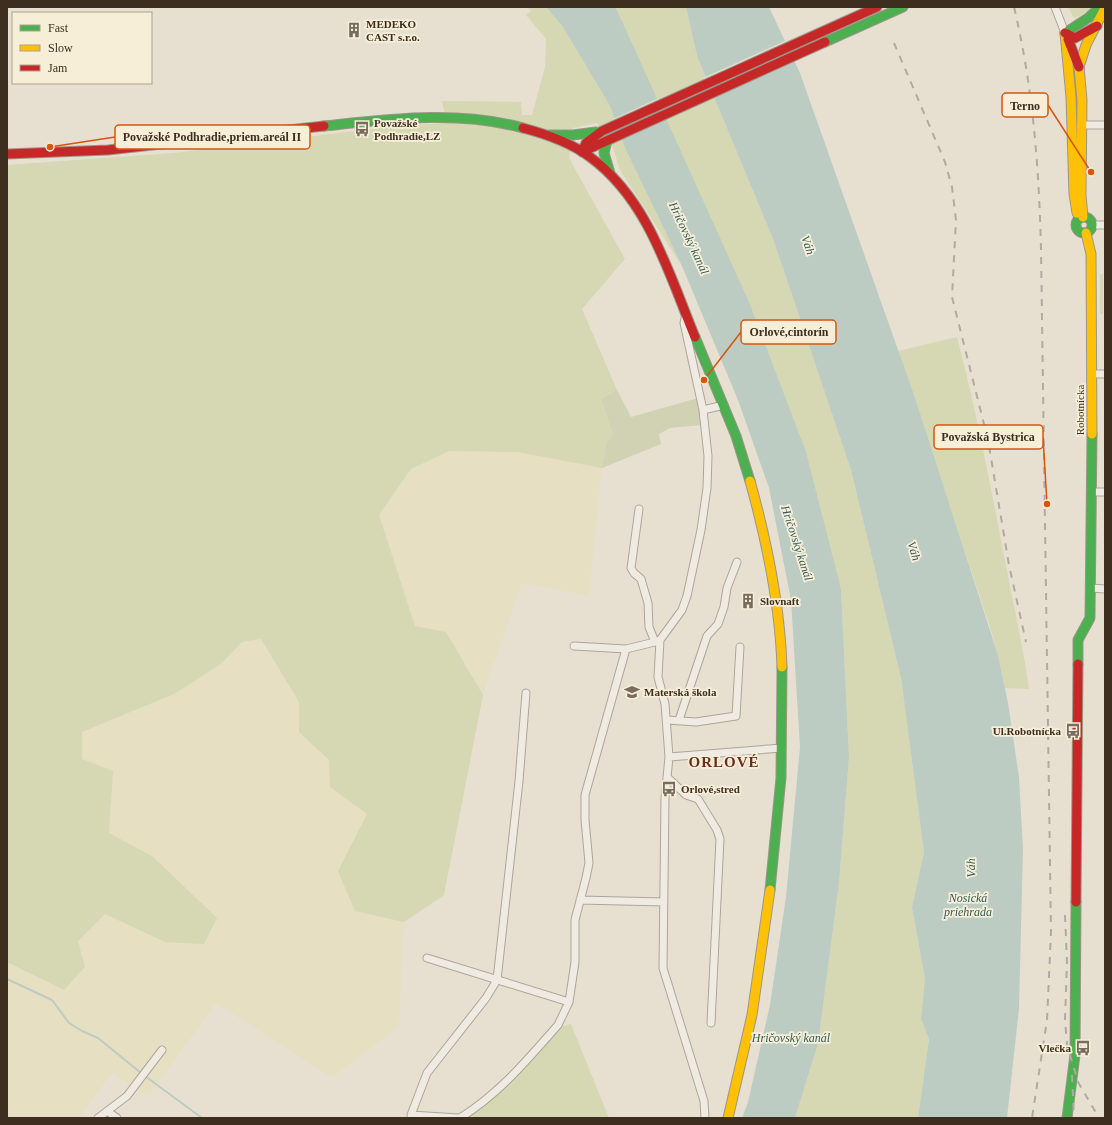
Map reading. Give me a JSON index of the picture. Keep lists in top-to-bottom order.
{
  "streets": {
    "main road": ["Robotnícka"]
  },
  "districts": ["ORLOVÉ"],
  "water": ["Hričovský kanál", "Váh", "Nosická priehrada"],
  "places": {
    "building": ["MEDEKO CAST s.r.o.", "Slovnaft"],
    "bus stop": [
      "Považské Podhradie,LZ",
      "Ul.Robotnícka",
      "Orlové,stred",
      "Vlečka"
    ],
    "other": [
      "Považské Podhradie,priem.areál II",
      "Terno",
      "Orlové,cintorín",
      "Považská Bystrica"
    ],
    "school or university": ["Materská škola"]
  },
  "legend": ["Fast", "Slow", "Jam"]
}
